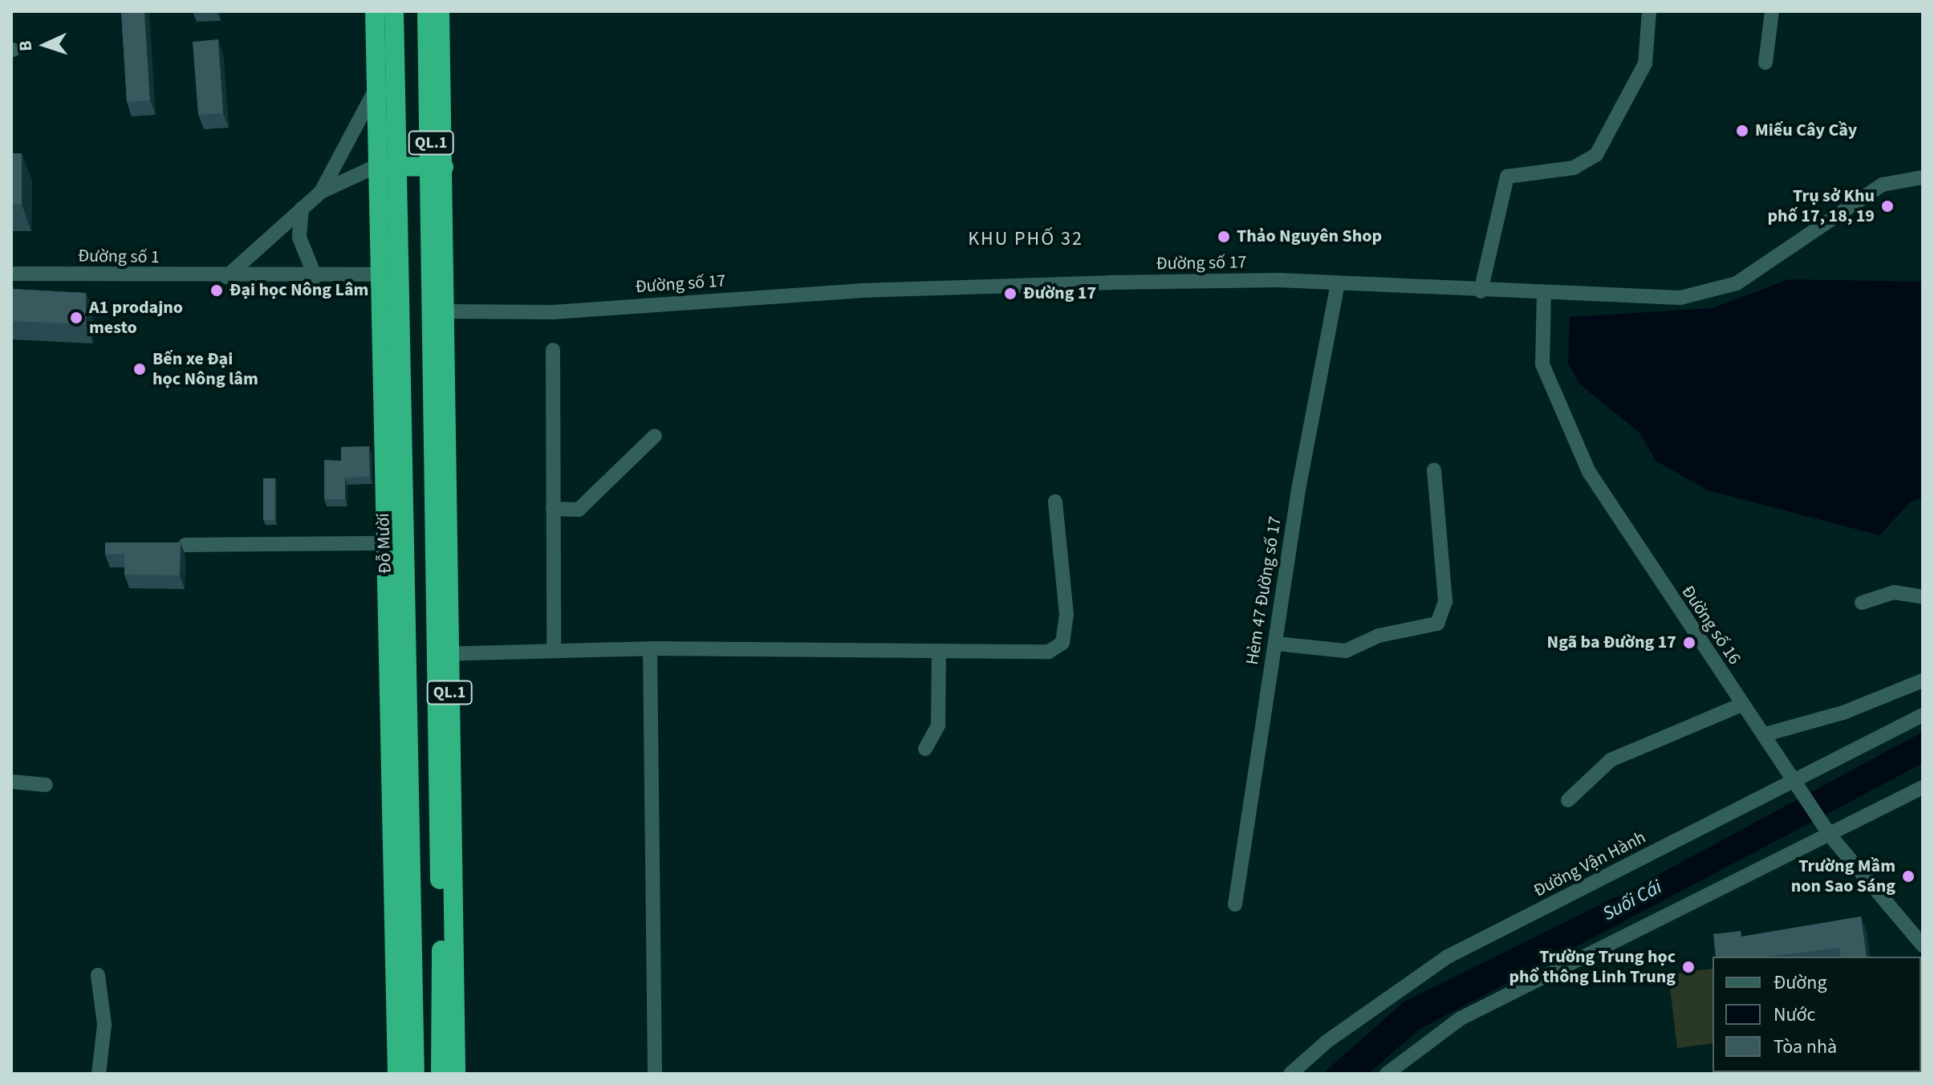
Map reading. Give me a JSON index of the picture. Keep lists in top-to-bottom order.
{
  "streets": {
    "highway": ["QL.1", "Đỗ Mười"],
    "street": [
      "Đường số 1",
      "Đường số 17",
      "Hẻm 47 Đường số 17",
      "Đường số 16",
      "Đường Vận Hành"
    ]
  },
  "crossings": [
    ["QL.1", "Đường số 17"],
    ["Đường số 1", "Đỗ Mười"],
    ["Đường số 17", "Hẻm 47 Đường số 17"],
    ["Đường số 17", "Đường số 16"],
    ["Đường số 16", "Đường Vận Hành"]
  ],
  "districts": ["KHU PHỐ 32"],
  "water": ["Suối Cái"],
  "places": [
    "Miếu Cây Cầy",
    "Trụ sở Khu phố 17, 18, 19",
    "Thảo Nguyên Shop",
    "Đại học Nông Lâm",
    "Đường 17",
    "A1 prodajno mesto",
    "Bến xe Đại học Nông lâm",
    "Ngã ba Đường 17",
    "Trường Mầm non Sao Sáng",
    "Trường Trung học phổ thông Linh Trung"
  ],
  "legend": ["Đường", "Nước", "Tòa nhà"],
  "north": "left"
}
